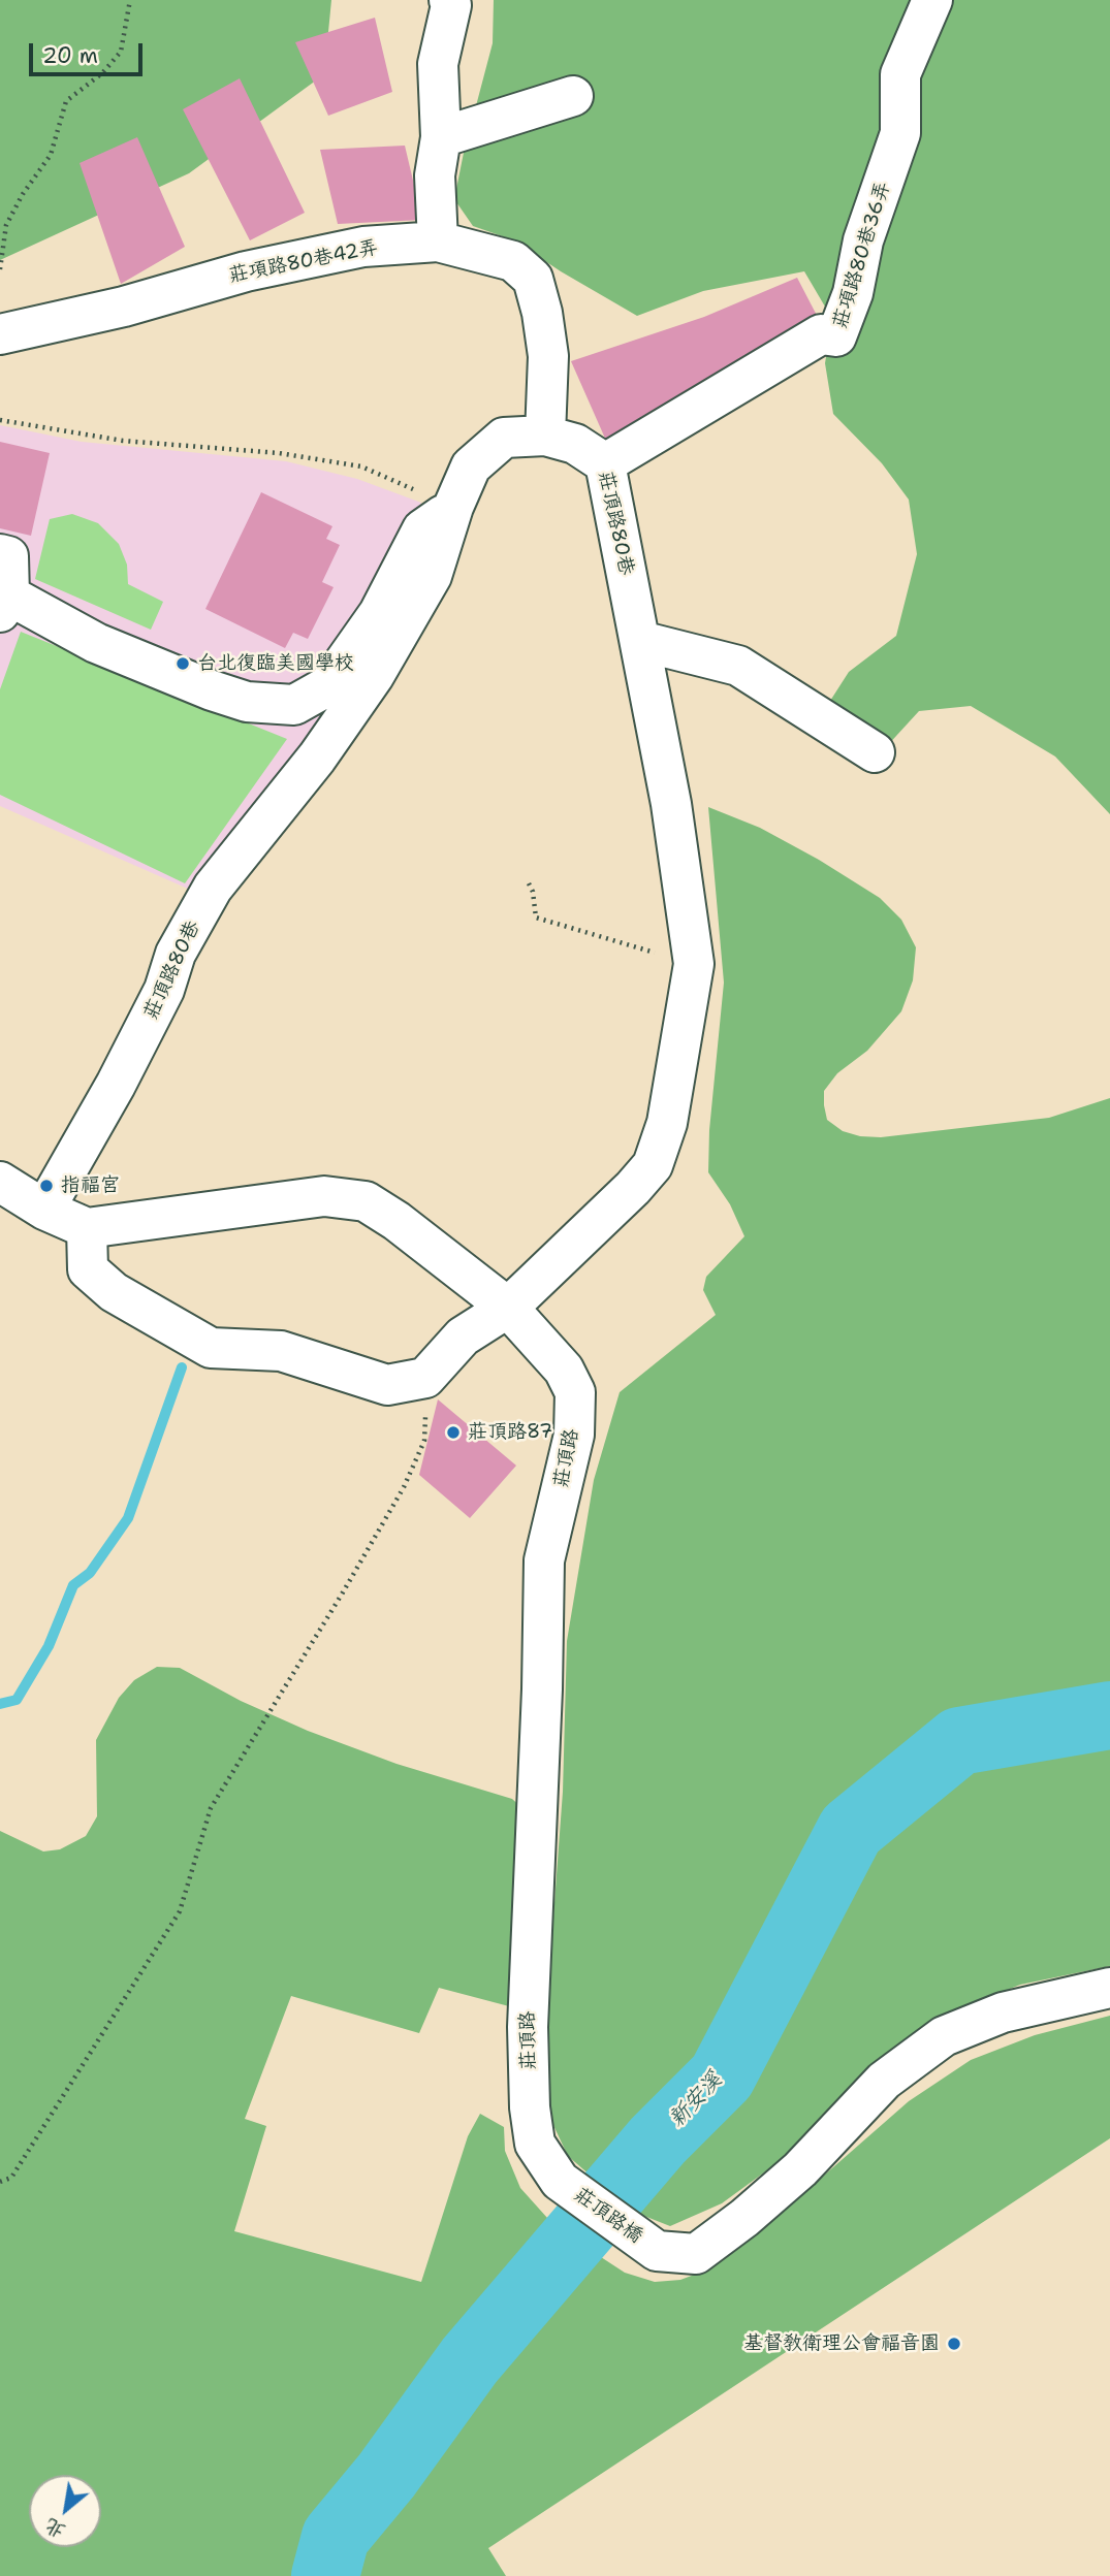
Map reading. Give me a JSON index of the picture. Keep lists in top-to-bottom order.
{
  "streets": {
    "street": [
      "莊項路80巷36弄",
      "莊項路80巷42弄",
      "莊頂路80巷",
      "莊頂路",
      "莊頂路橋"
    ]
  },
  "crossings": [
    ["莊項路80巷36弄", "莊頂路80巷"],
    ["莊項路80巷42弄", "莊頂路80巷"],
    ["莊頂路80巷", "莊頂路"],
    ["莊頂路", "莊頂路橋"]
  ],
  "water": ["新安溪"],
  "places": [
    "台北復臨美國學校",
    "指福宮",
    "莊頂路87",
    "基督教衛理公會福音園"
  ],
  "scale_bar": "20 m",
  "north": "bottom left"
}
